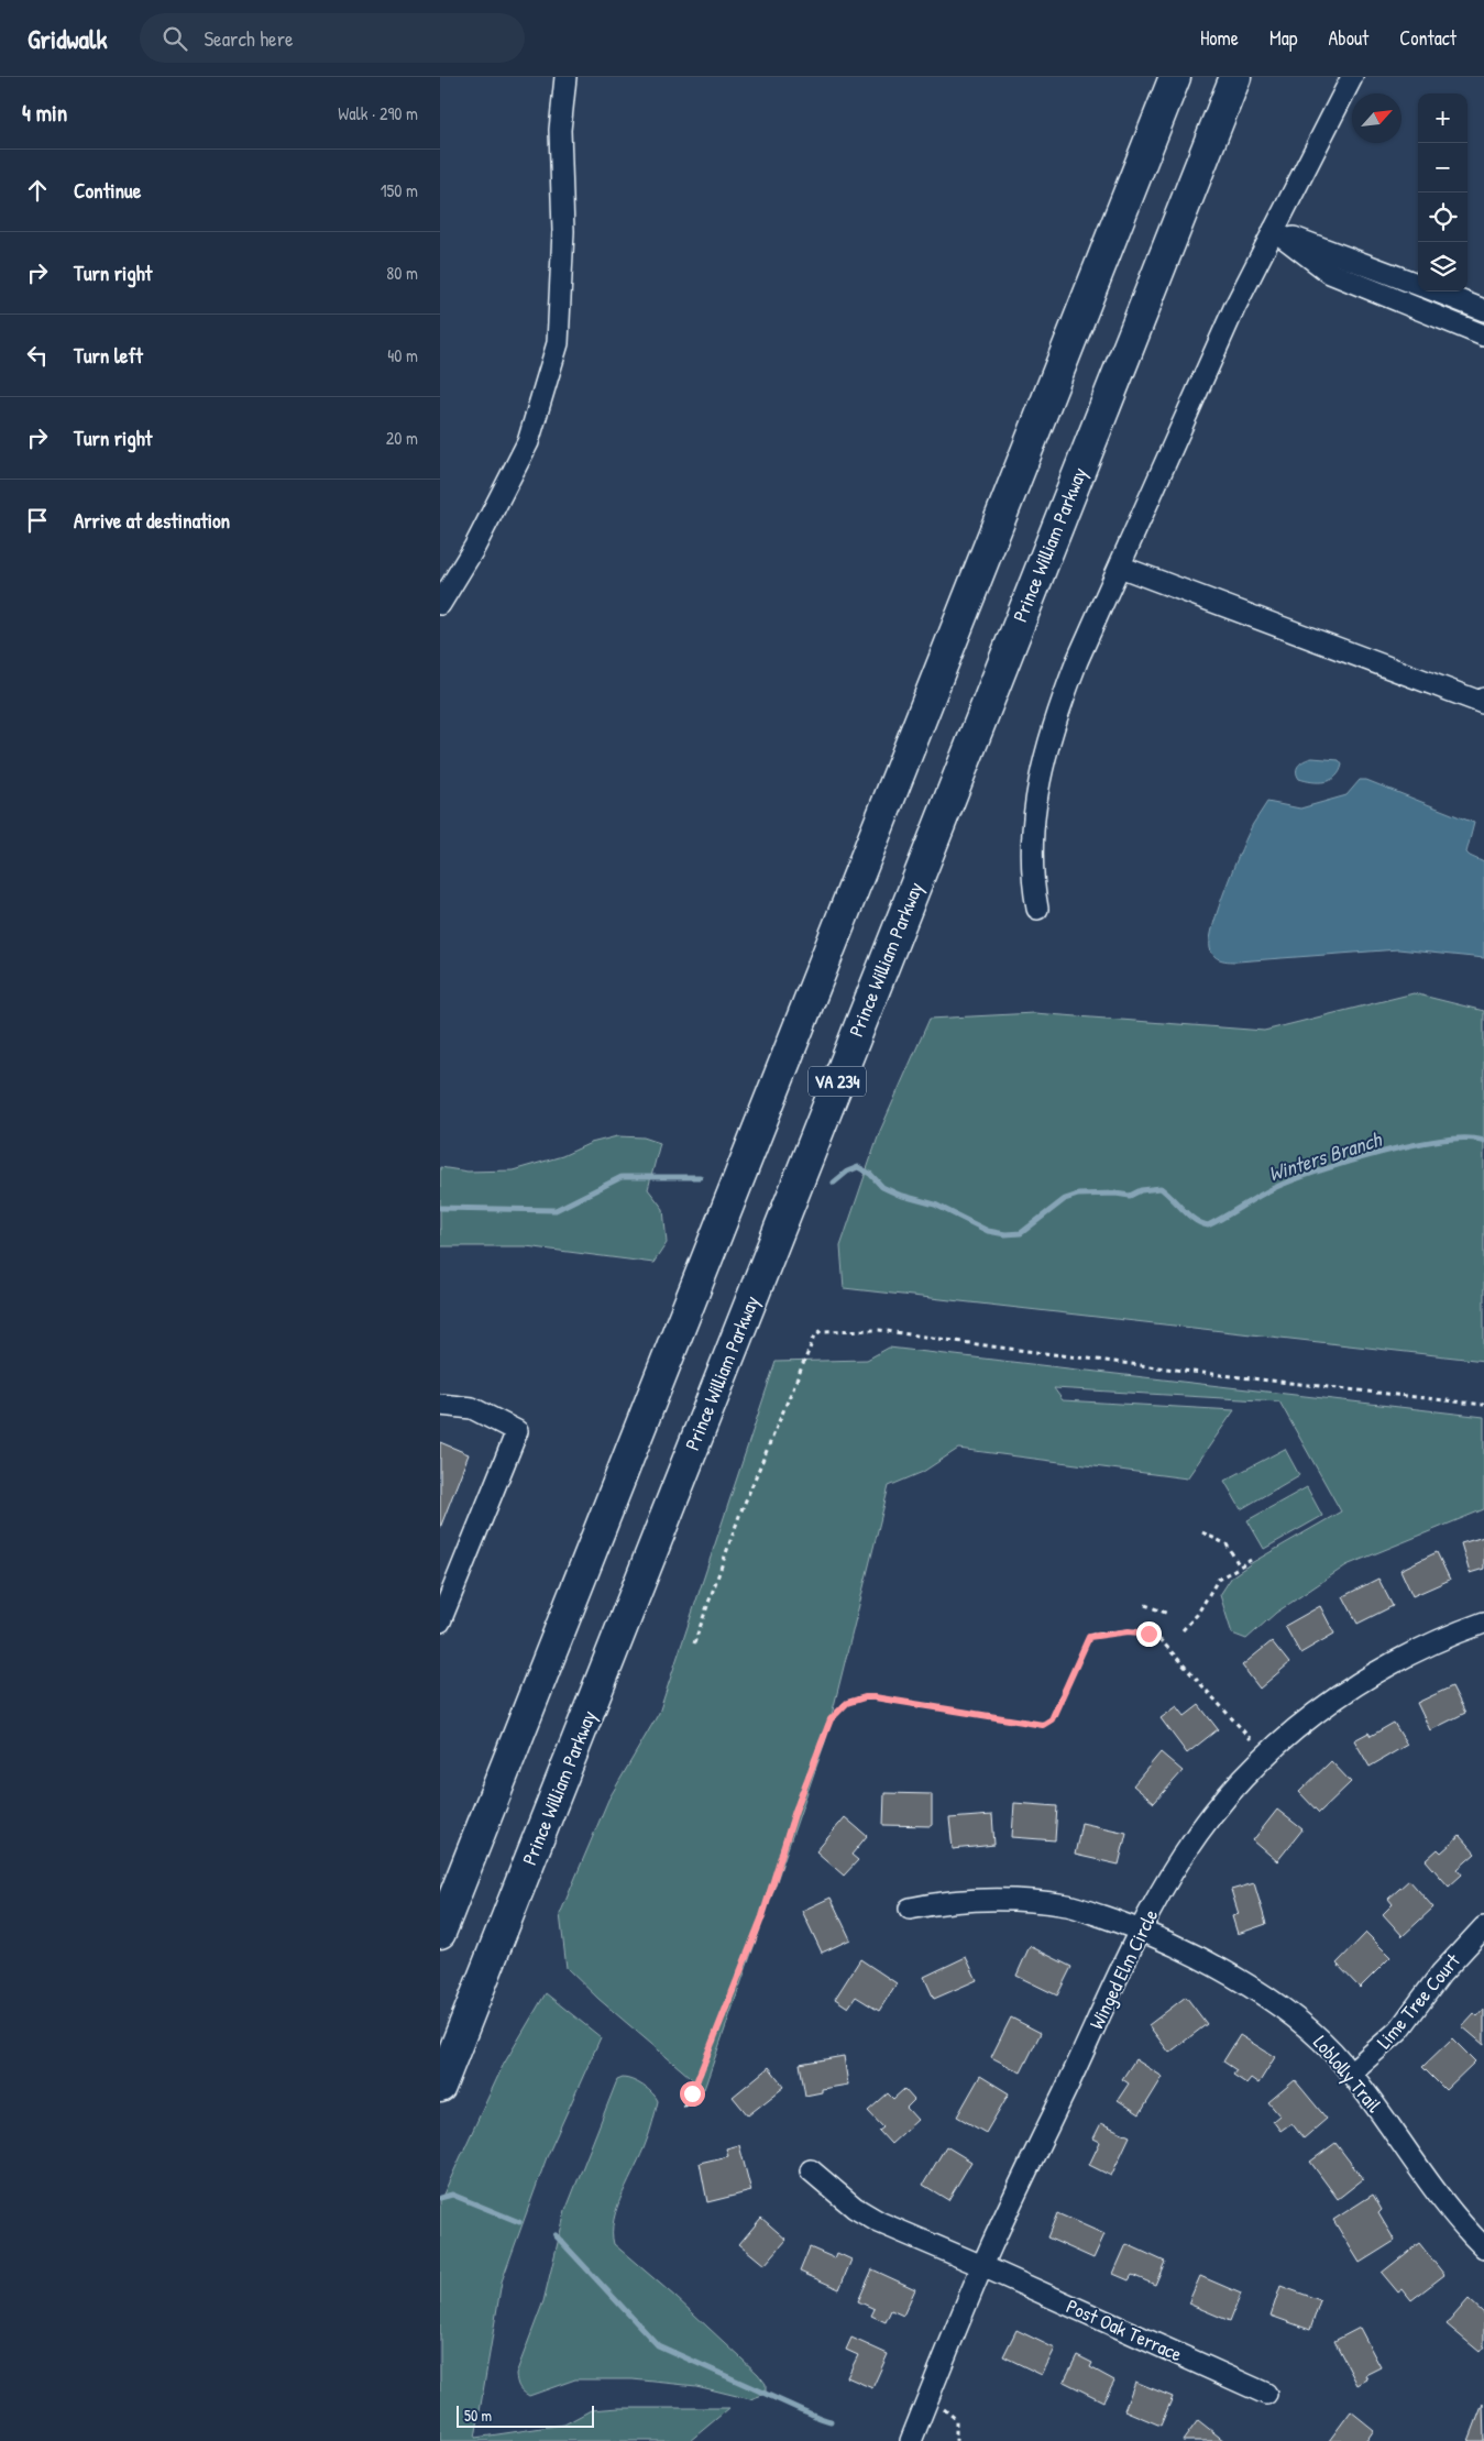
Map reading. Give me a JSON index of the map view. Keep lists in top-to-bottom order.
{
  "streets": {
    "highway": ["Prince William Parkway", "VA 234"],
    "street": [
      "Winged Elm Circle",
      "Lime Tree Court",
      "Loblolly Trail",
      "Post Oak Terrace"
    ]
  },
  "crossings": [
    ["Winged Elm Circle", "Loblolly Trail"],
    ["Winged Elm Circle", "Post Oak Terrace"],
    ["Lime Tree Court", "Loblolly Trail"]
  ],
  "water": ["Winters Branch"],
  "scale_bar": "50 m",
  "north": "top right",
  "page": {
    "header": "Gridwalk",
    "search": "Search here",
    "nav": [
      "Home",
      "Map",
      "About",
      "Contact"
    ],
    "heading": ["4 min", "Walk · 290 m"],
    "map_buttons": ["+", "−"],
    "list": [
      ["Continue", "150 m"],
      ["Turn right", "80 m"],
      ["Turn left", "40 m"],
      ["Turn right", "20 m"],
      "Arrive at destination"
    ],
    "scale": "50 m"
  }
}
